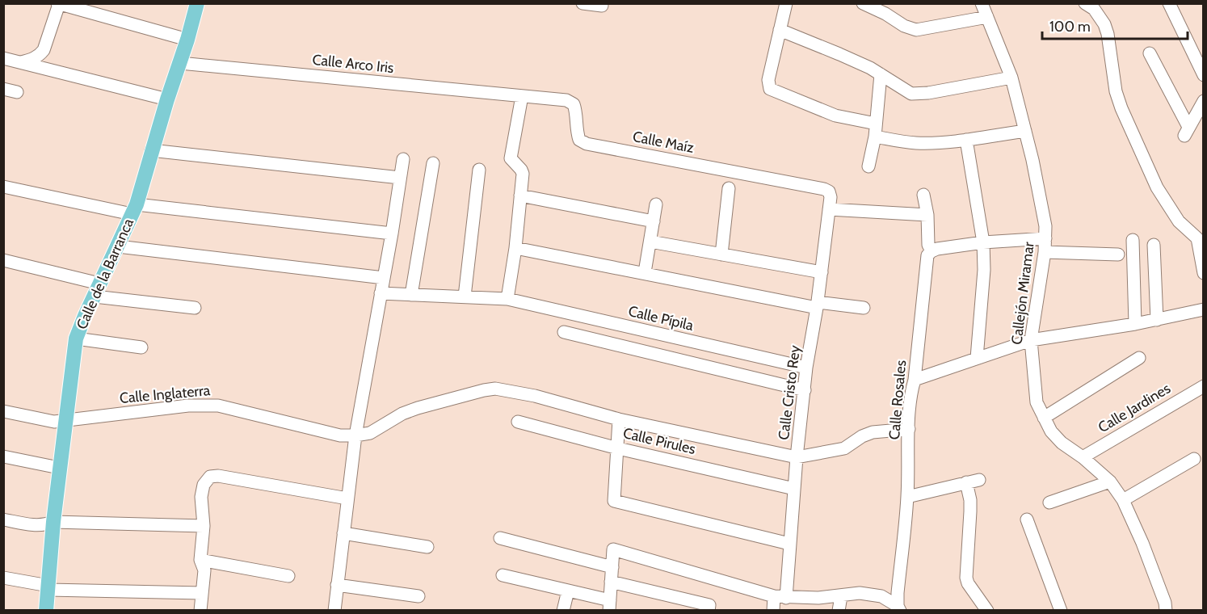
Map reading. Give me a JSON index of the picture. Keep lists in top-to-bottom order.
{
  "streets": {
    "main road": ["Calle de la Barranca"],
    "street": [
      "Calle Arco Iris",
      "Calle Maíz",
      "Callejón Miramar",
      "Calle Pípila",
      "Calle Cristo Rey",
      "Calle Inglaterra",
      "Calle Rosales",
      "Calle Jardines",
      "Calle Pirules"
    ]
  },
  "crossings": [
    ["Calle Arco Iris", "Calle Maíz"],
    ["Calle Arco Iris", "Calle de la Barranca"],
    ["Calle Maíz", "Calle Cristo Rey"],
    ["Calle de la Barranca", "Calle Inglaterra"],
    ["Callejón Miramar", "Calle Jardines"],
    ["Calle Pípila", "Calle Cristo Rey"],
    ["Calle Cristo Rey", "Calle Pirules"],
    ["Calle Inglaterra", "Calle Pirules"]
  ],
  "scale_bar": "100 m"
}
